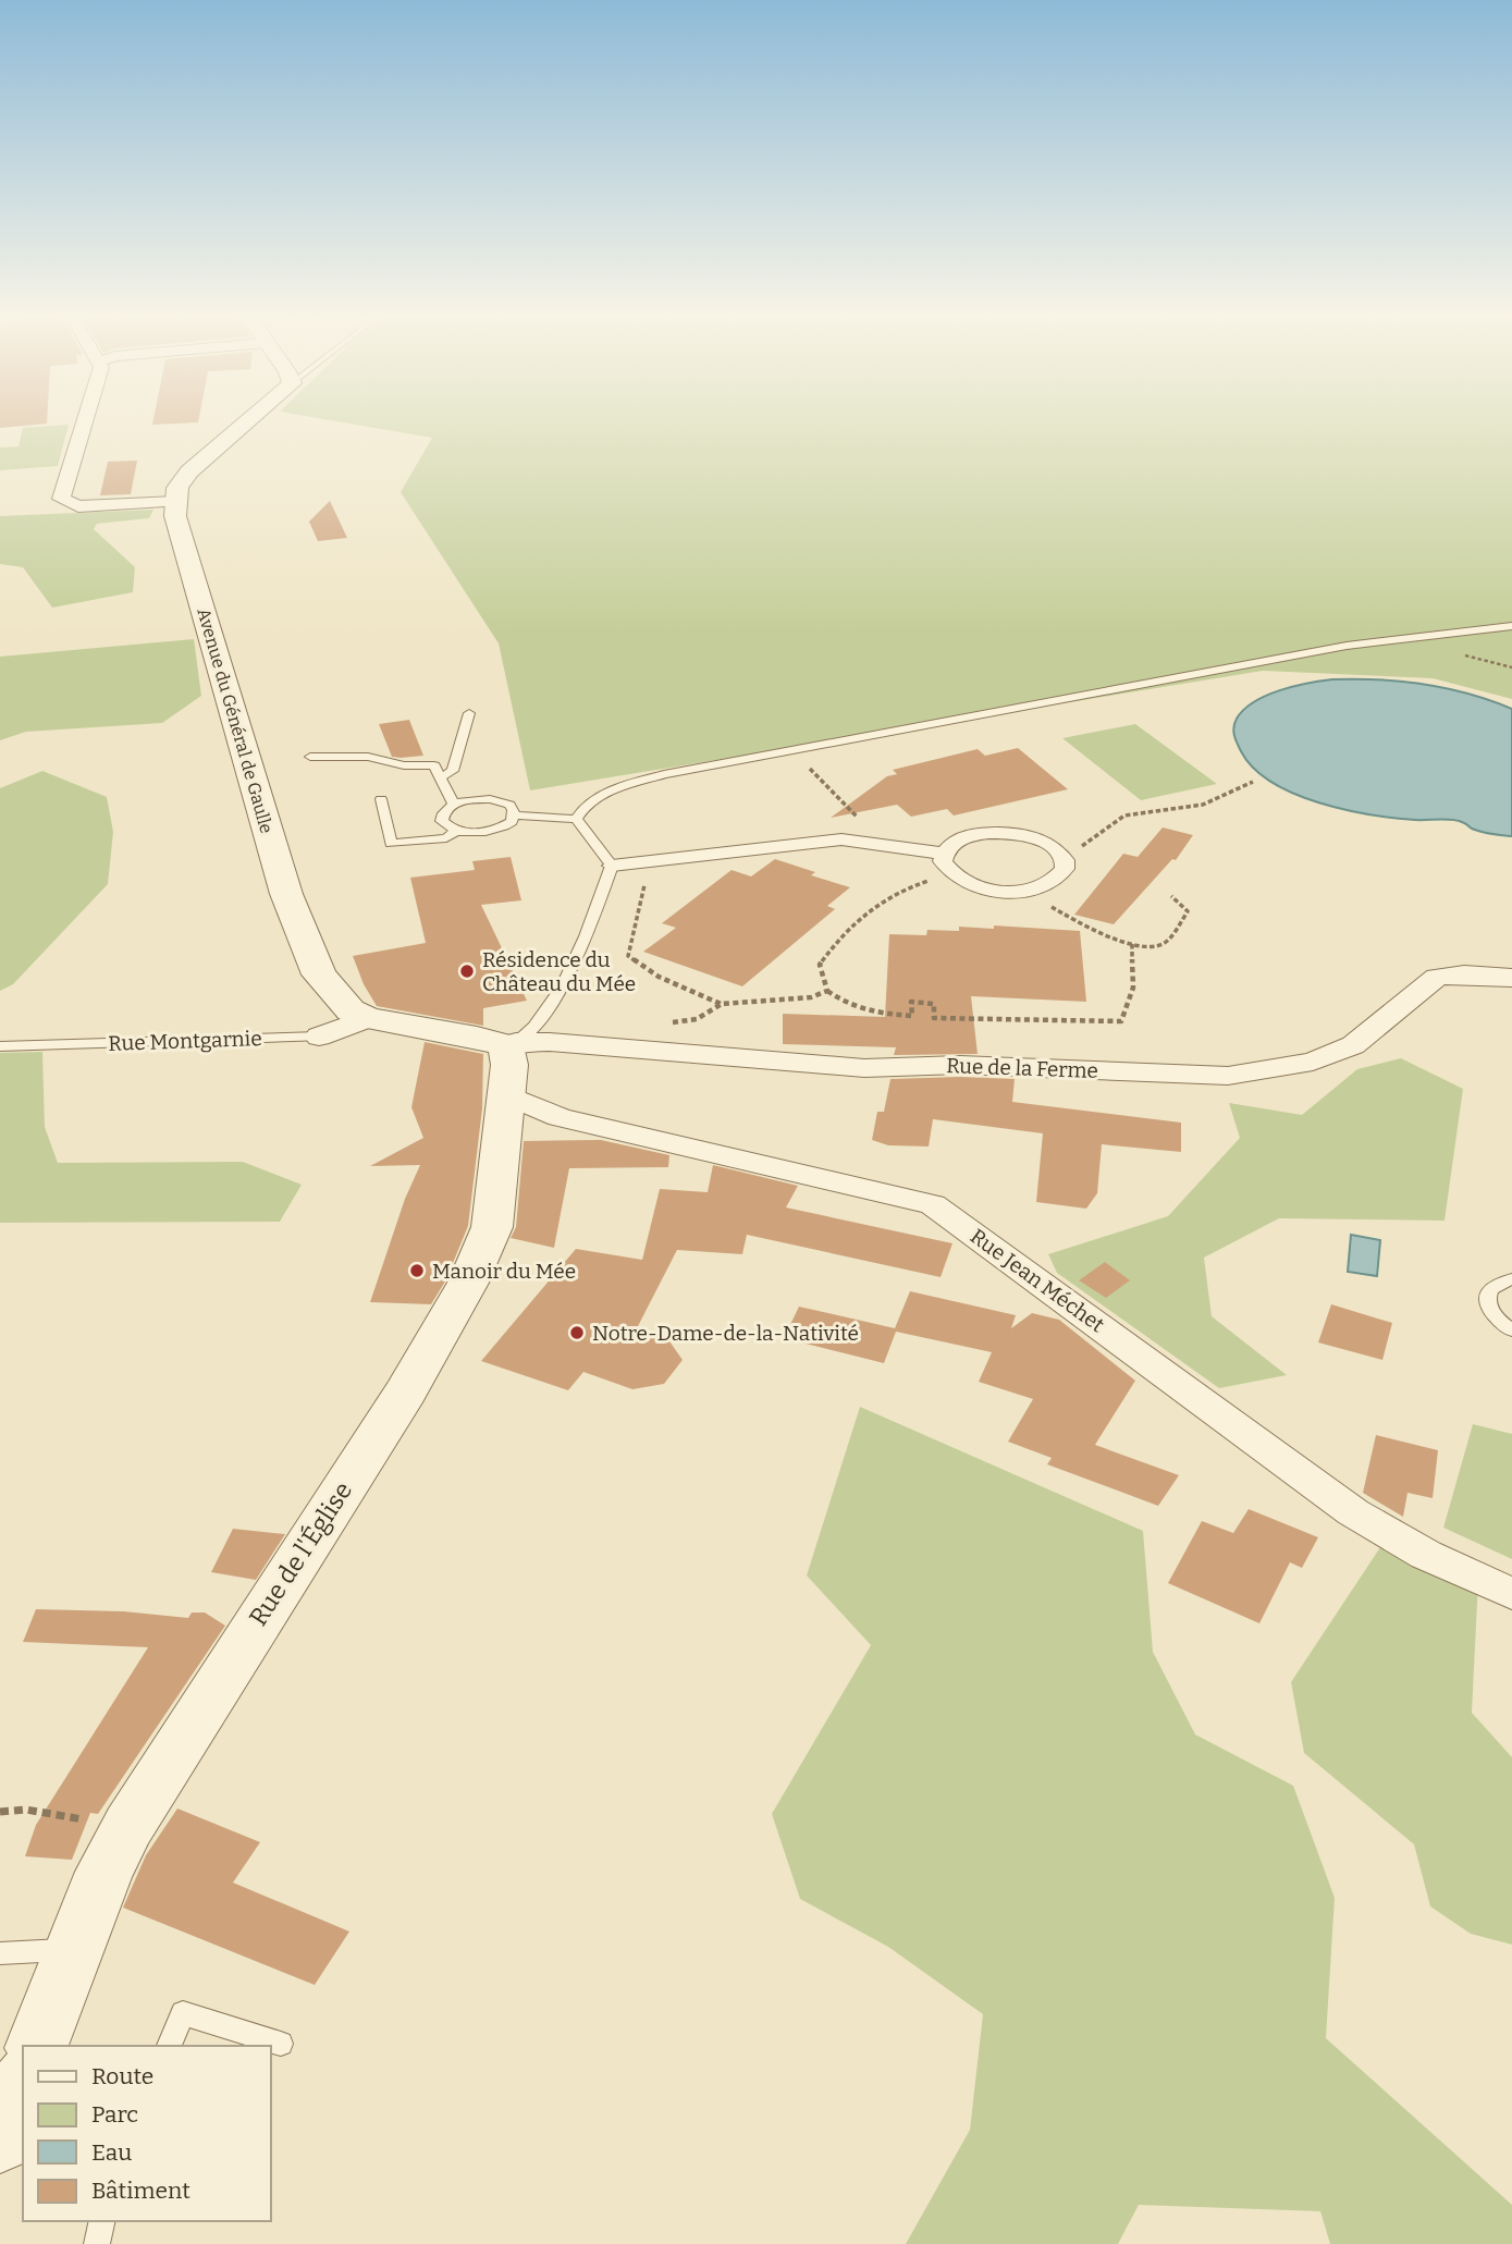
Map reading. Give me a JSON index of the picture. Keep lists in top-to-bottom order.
{
  "streets": {
    "street": [
      "Avenue du Général de Gaulle",
      "Rue Montgarnie",
      "Rue de la Ferme",
      "Rue Jean Méchet",
      "Rue de l'Église"
    ]
  },
  "crossings": [
    ["Avenue du Général de Gaulle", "Rue Montgarnie"],
    ["Avenue du Général de Gaulle", "Rue de la Ferme"],
    ["Avenue du Général de Gaulle", "Rue de l'Église"],
    ["Rue de la Ferme", "Rue de l'Église"],
    ["Rue Jean Méchet", "Rue de l'Église"]
  ],
  "places": ["Résidence du Château du Mée", "Manoir du Mée", "Notre-Dame-de-la-Nativité"],
  "legend": [
    "Route",
    "Parc",
    "Eau",
    "Bâtiment"
  ]
}
